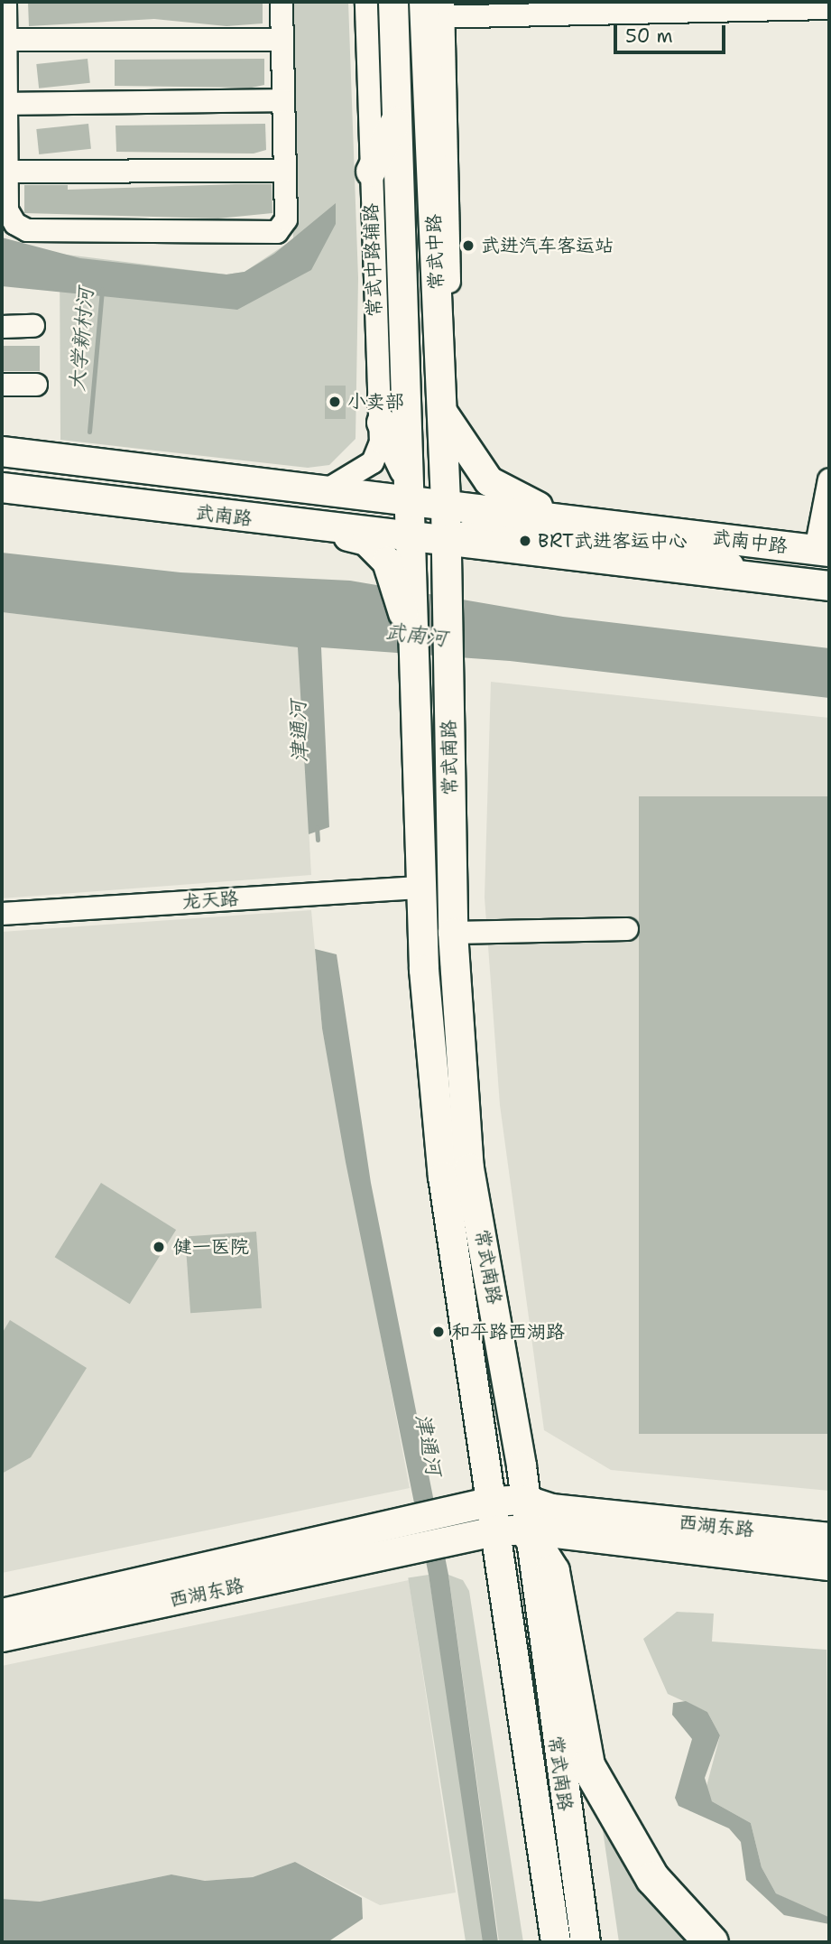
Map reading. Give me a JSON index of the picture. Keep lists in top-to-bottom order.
{
  "streets": {
    "main road": [
      "常武中路",
      "武南路",
      "武南中路",
      "常武南路",
      "西湖东路"
    ],
    "street": ["常武中路辅路", "龙天路"]
  },
  "crossings": [
    ["常武中路", "武南路"],
    ["常武中路", "武南中路"],
    ["常武中路辅路", "武南路"],
    ["武南路", "武南中路"],
    ["常武南路", "龙天路"],
    ["常武南路", "西湖东路"]
  ],
  "water": ["大学新村河", "武南河", "津通河"],
  "places": [
    "武进汽车客运站",
    "小卖部",
    "BRT武进客运中心",
    "健一医院",
    "和平路西湖路"
  ],
  "scale_bar": "50 m"
}
